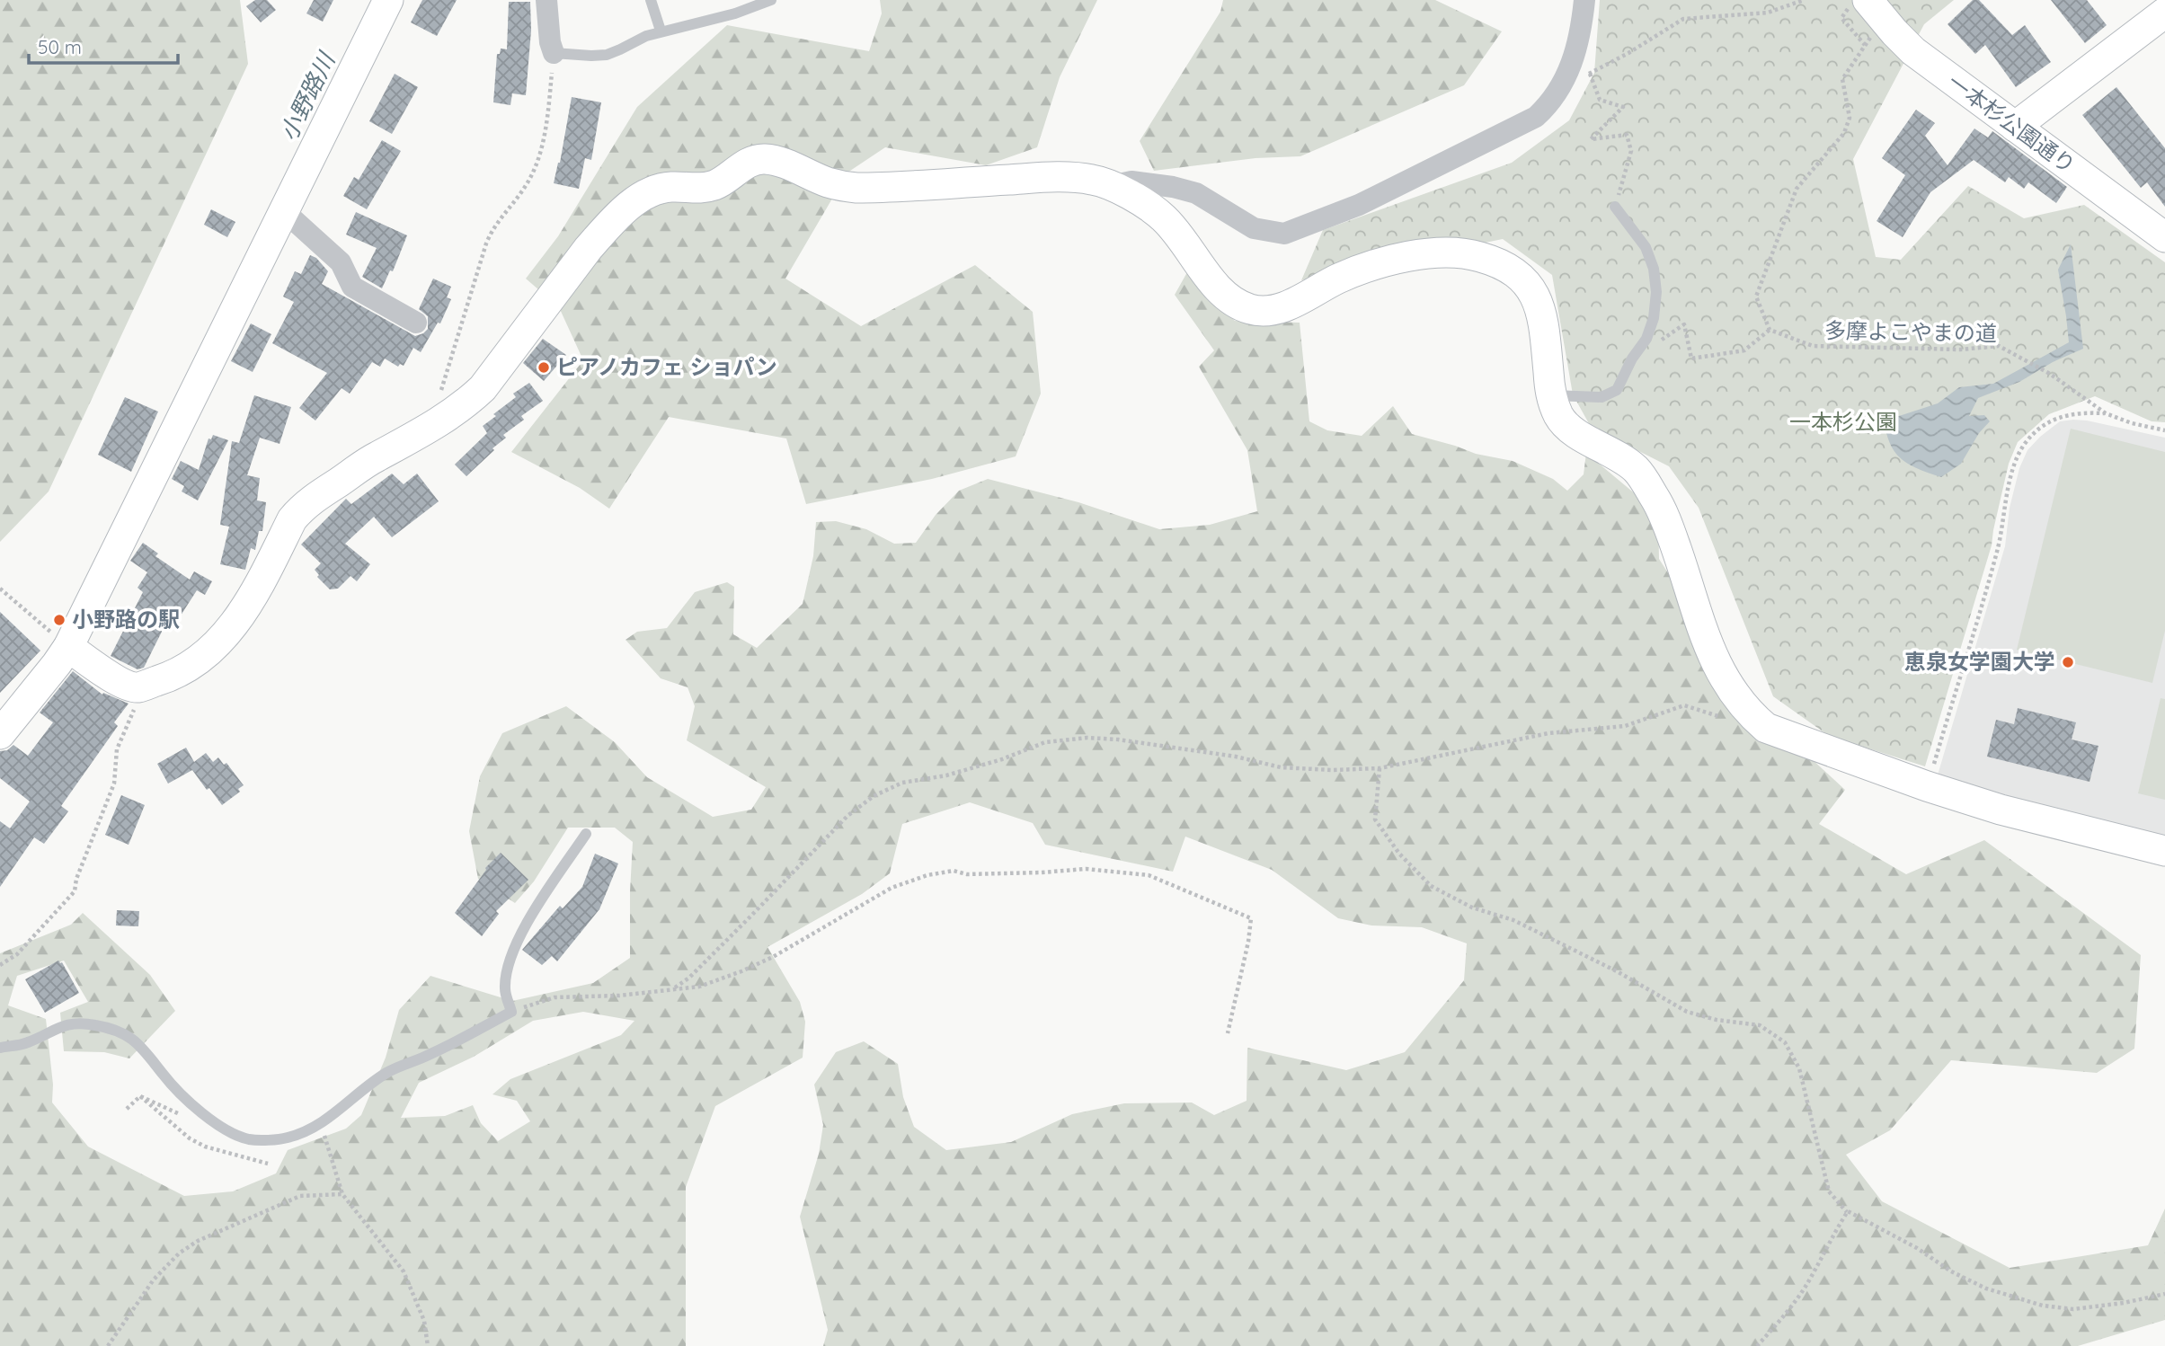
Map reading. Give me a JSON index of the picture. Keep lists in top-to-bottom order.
{
  "streets": {
    "main road": ["一本杉公園通り"],
    "path": ["多摩よこやまの道"]
  },
  "water": ["小野路川"],
  "parks": ["一本杉公園"],
  "places": ["ピアノカフェ ショパン", "小野路の駅", "恵泉女学園大学"],
  "scale_bar": "50 m"
}
